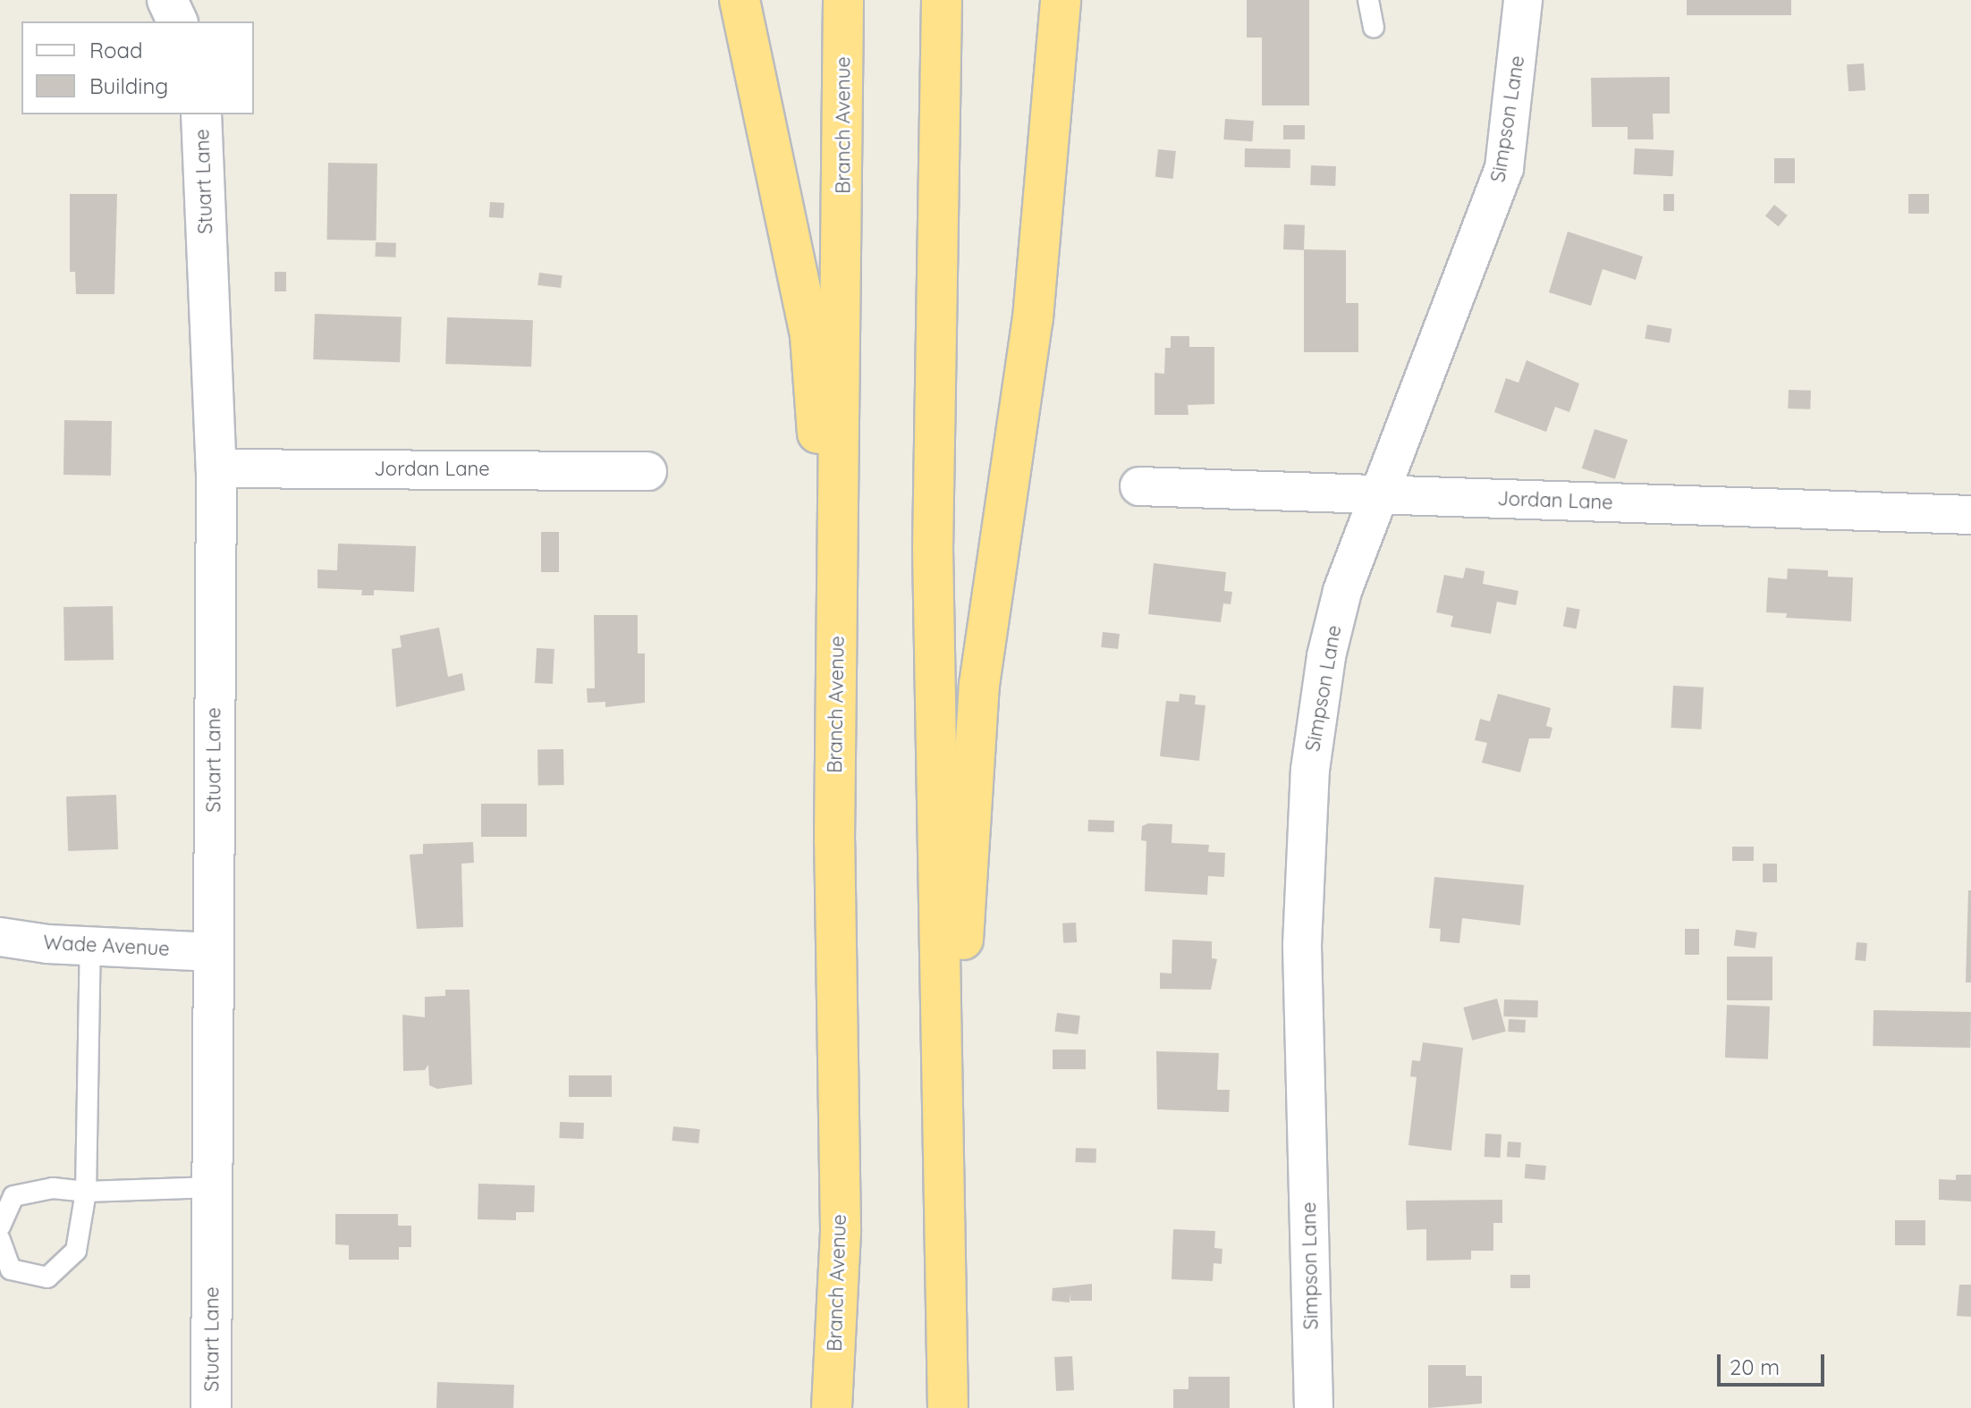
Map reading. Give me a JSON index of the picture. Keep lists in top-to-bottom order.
{
  "streets": {
    "highway": ["Branch Avenue"],
    "street": [
      "Simpson Lane",
      "Stuart Lane",
      "Jordan Lane",
      "Wade Avenue"
    ]
  },
  "crossings": [
    ["Simpson Lane", "Jordan Lane"],
    ["Stuart Lane", "Jordan Lane"],
    ["Stuart Lane", "Wade Avenue"]
  ],
  "legend": ["Road", "Building"],
  "scale_bar": "20 m"
}
